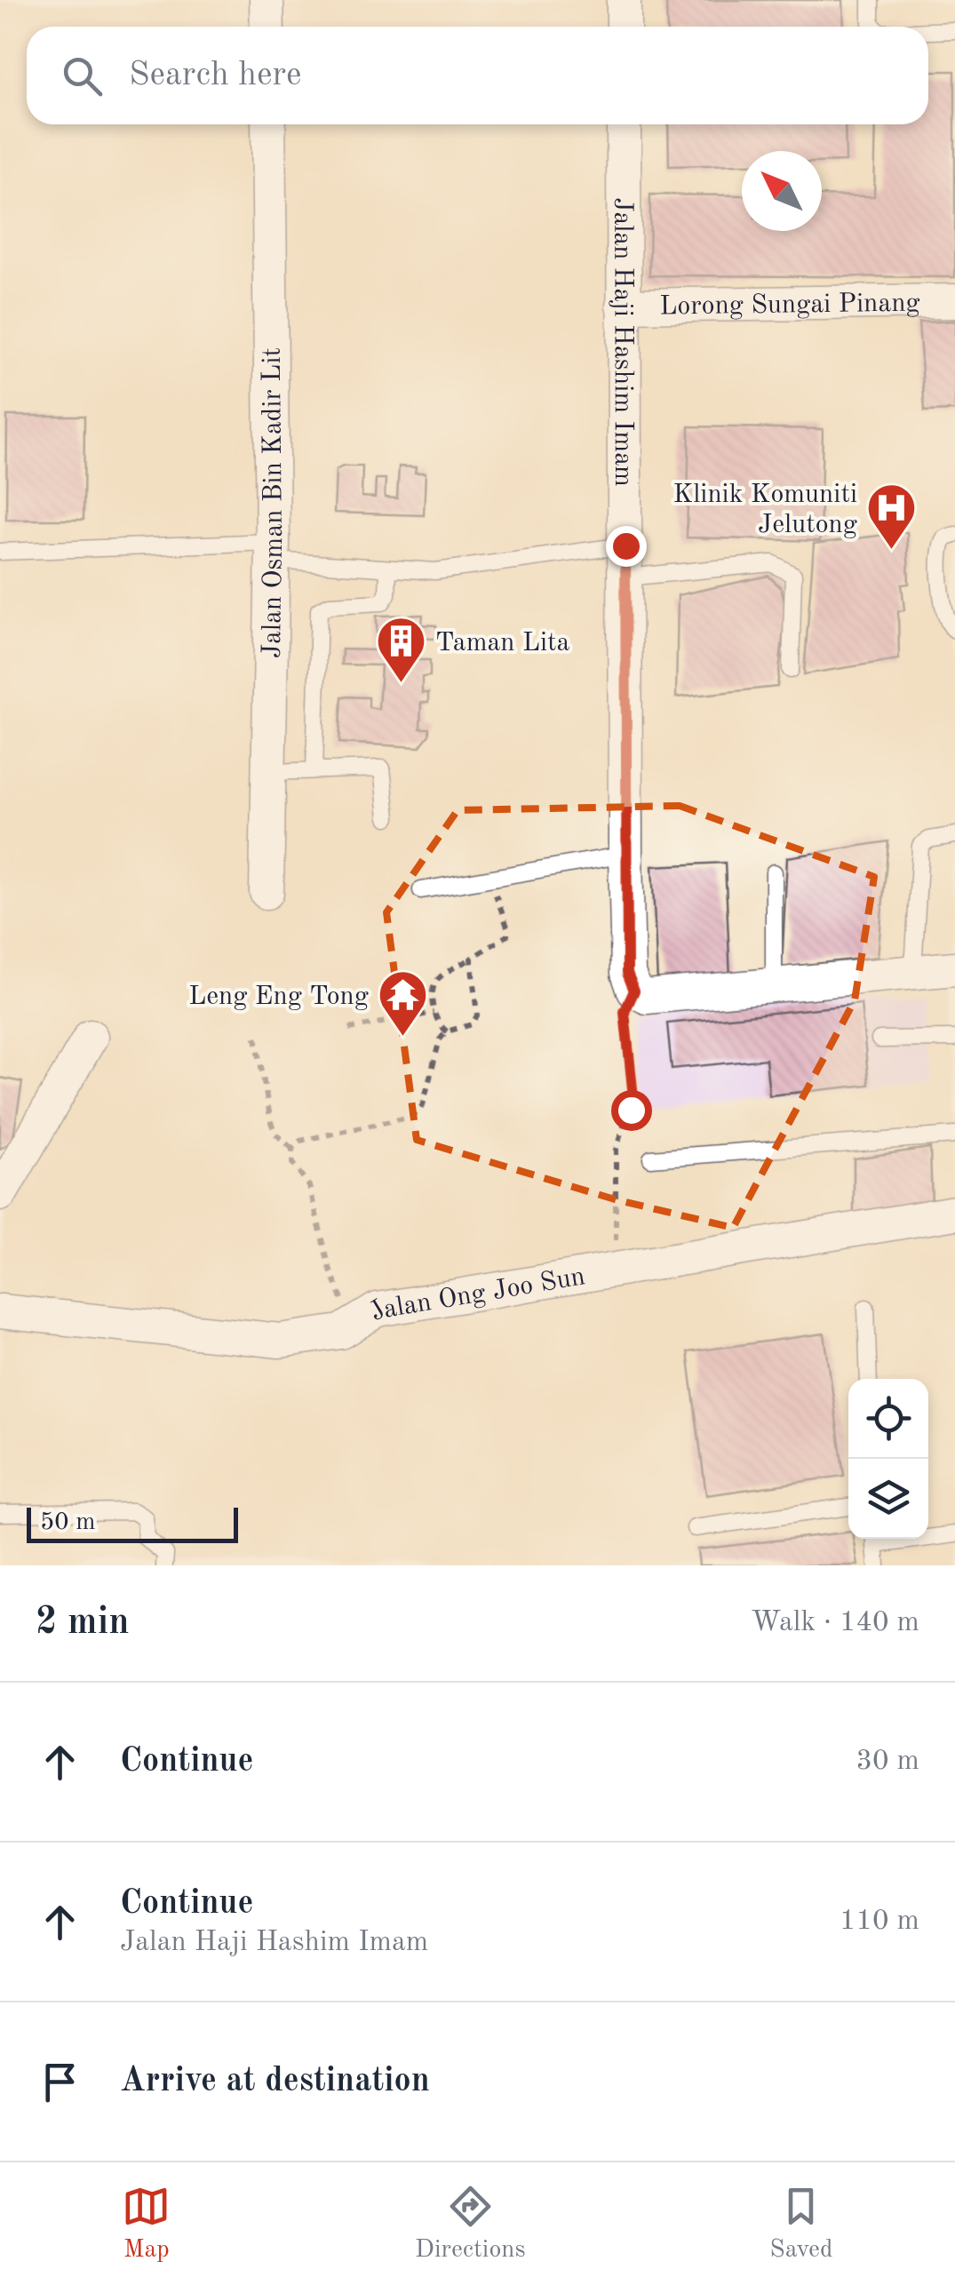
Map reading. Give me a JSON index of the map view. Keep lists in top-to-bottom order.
{
  "streets": {
    "street": [
      "Lorong Sungai Pinang",
      "Jalan Haji Hashim Imam",
      "Jalan Osman Bin Kadir Lit",
      "Jalan Ong Joo Sun"
    ]
  },
  "crossings": [
    ["Lorong Sungai Pinang", "Jalan Haji Hashim Imam"]
  ],
  "places": {
    "hospital": ["Klinik Komuniti Jelutong"],
    "building": ["Taman Lita"],
    "temple": ["Leng Eng Tong"]
  },
  "scale_bar": "50 m",
  "north": "top left",
  "page": {
    "search": "Search here",
    "scale": "50 m",
    "heading": ["2 min", "Walk · 140 m"],
    "list": [
      ["Continue", "30 m"],
      ["Continue", "Jalan Haji Hashim Imam", "110 m"],
      "Arrive at destination"
    ],
    "nav": ["Map", "Directions", "Saved"]
  }
}
